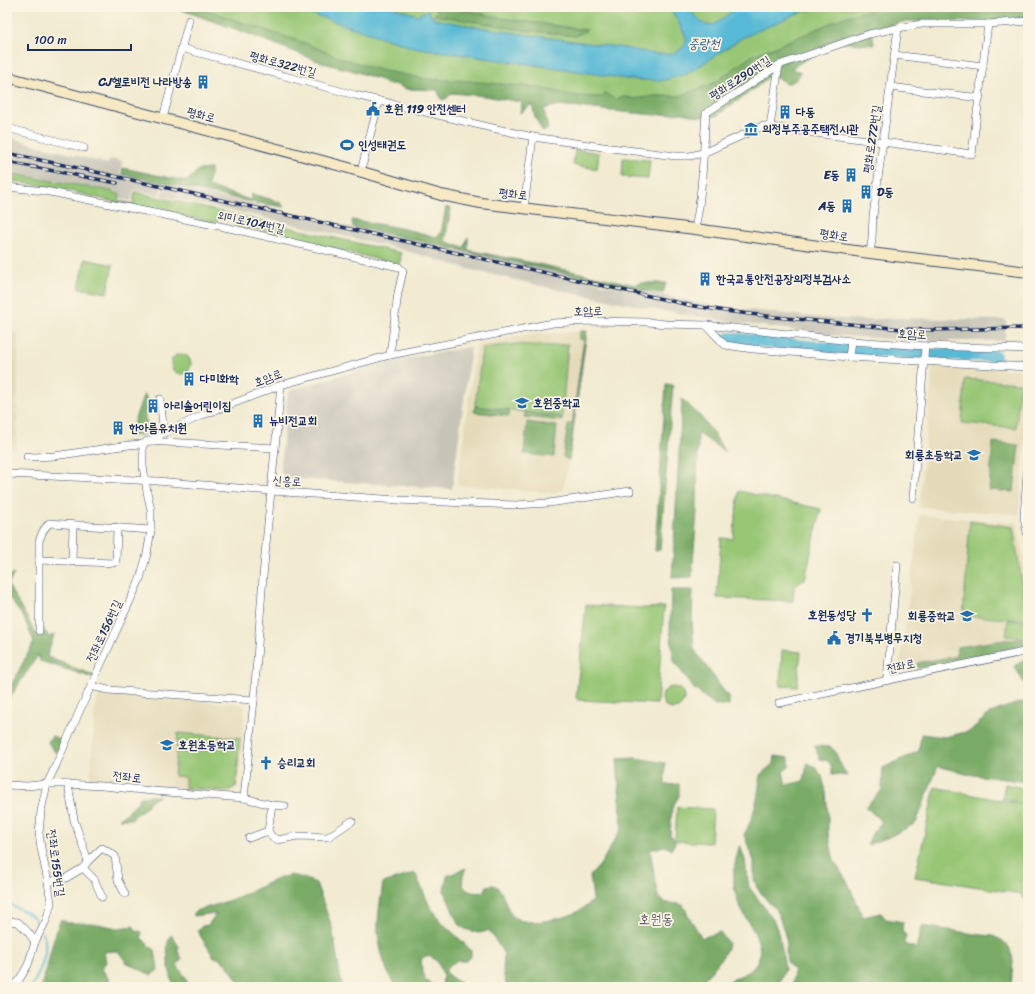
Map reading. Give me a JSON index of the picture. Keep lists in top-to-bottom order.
{
  "streets": {
    "main road": ["평화로"],
    "street": [
      "평화로322번길",
      "평화로290번길",
      "평화로272번길",
      "외미로104번길",
      "호암로",
      "신흥로",
      "전좌로156번길",
      "전좌로",
      "전좌로155번길"
    ]
  },
  "crossings": [
    ["평화로322번길", "평화로290번길"],
    ["평화로290번길", "평화로"],
    ["평화로290번길", "평화로272번길"],
    ["평화로", "평화로272번길"],
    ["외미로104번길", "호암로"],
    ["호암로", "전좌로156번길"],
    ["신흥로", "전좌로156번길"],
    ["전좌로156번길", "전좌로"],
    ["전좌로156번길", "전좌로155번길"],
    ["전좌로", "전좌로155번길"]
  ],
  "districts": ["호원동"],
  "water": ["중랑천"],
  "places": {
    "building": [
      "CJ헬로비전 나라방송",
      "다동",
      "E동",
      "D동",
      "A동",
      "한국교통안전공장의정부검사소",
      "다미화학",
      "아리솔어린이집",
      "뉴비전교회",
      "한아름유치원"
    ],
    "public building": ["호원 119 안전센터", "경기북부병무지청"],
    "museum": ["의정부주공주택전시관"],
    "sports": ["인성태권도"],
    "school or university": [
      "호원중학교",
      "회룡초등학교",
      "회룡중학교",
      "호원초등학교"
    ],
    "church": ["호원동성당", "승리교회"]
  },
  "scale_bar": "100 m"
}
